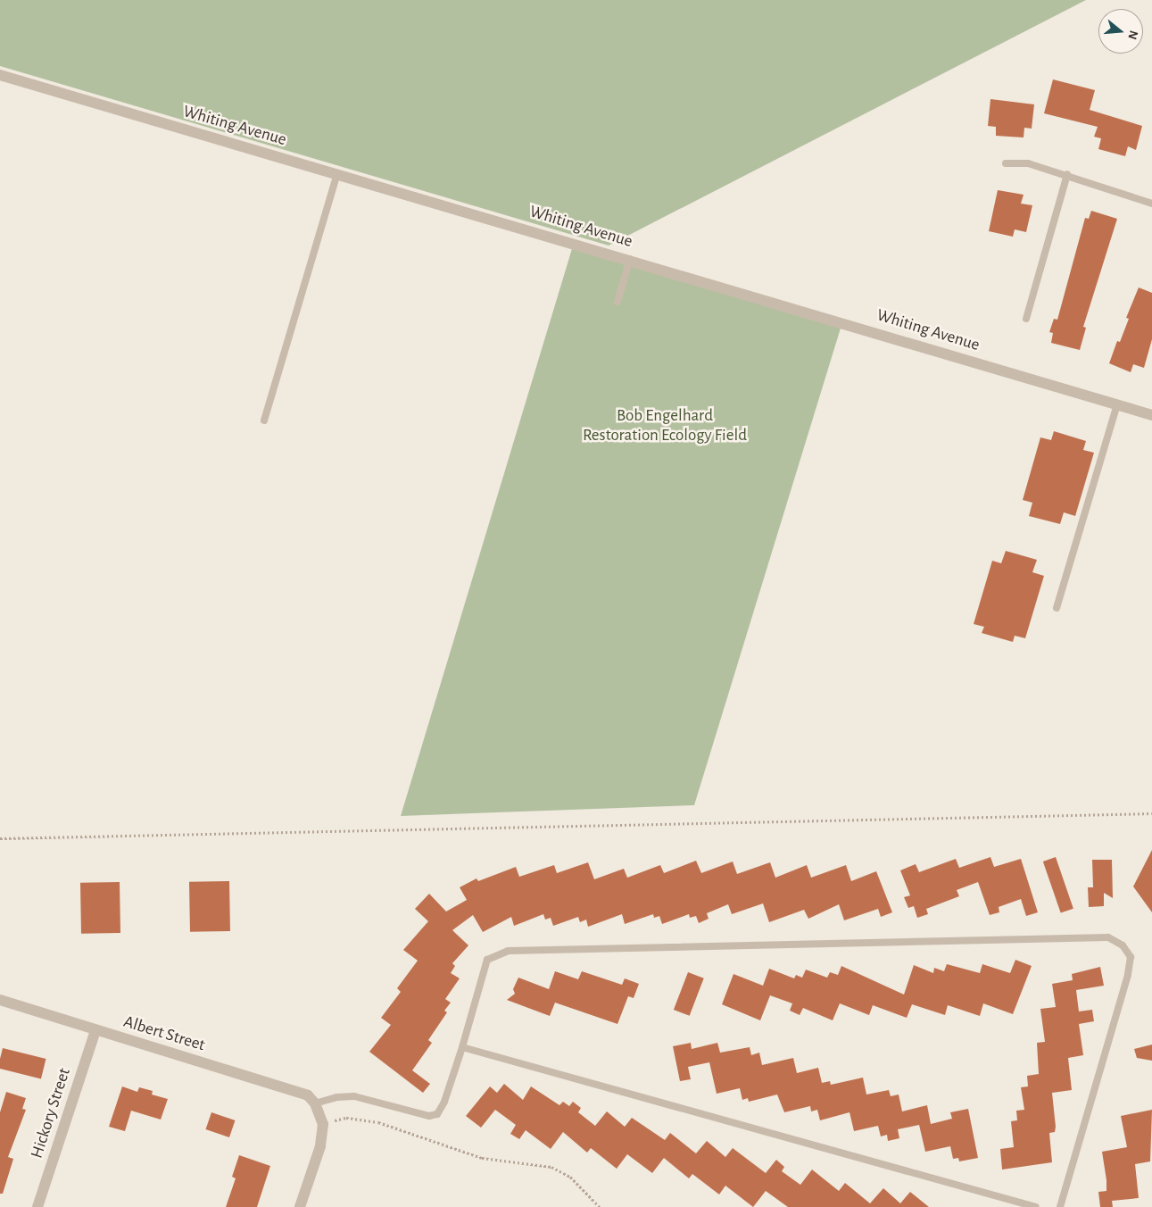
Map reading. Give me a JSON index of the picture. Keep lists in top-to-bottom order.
{
  "streets": {
    "street": ["Whiting Avenue", "Albert Street", "Hickory Street"]
  },
  "crossings": [
    ["Albert Street", "Hickory Street"]
  ],
  "parks": ["Bob Engelhard Restoration Ecology Field"],
  "north": "right"
}
